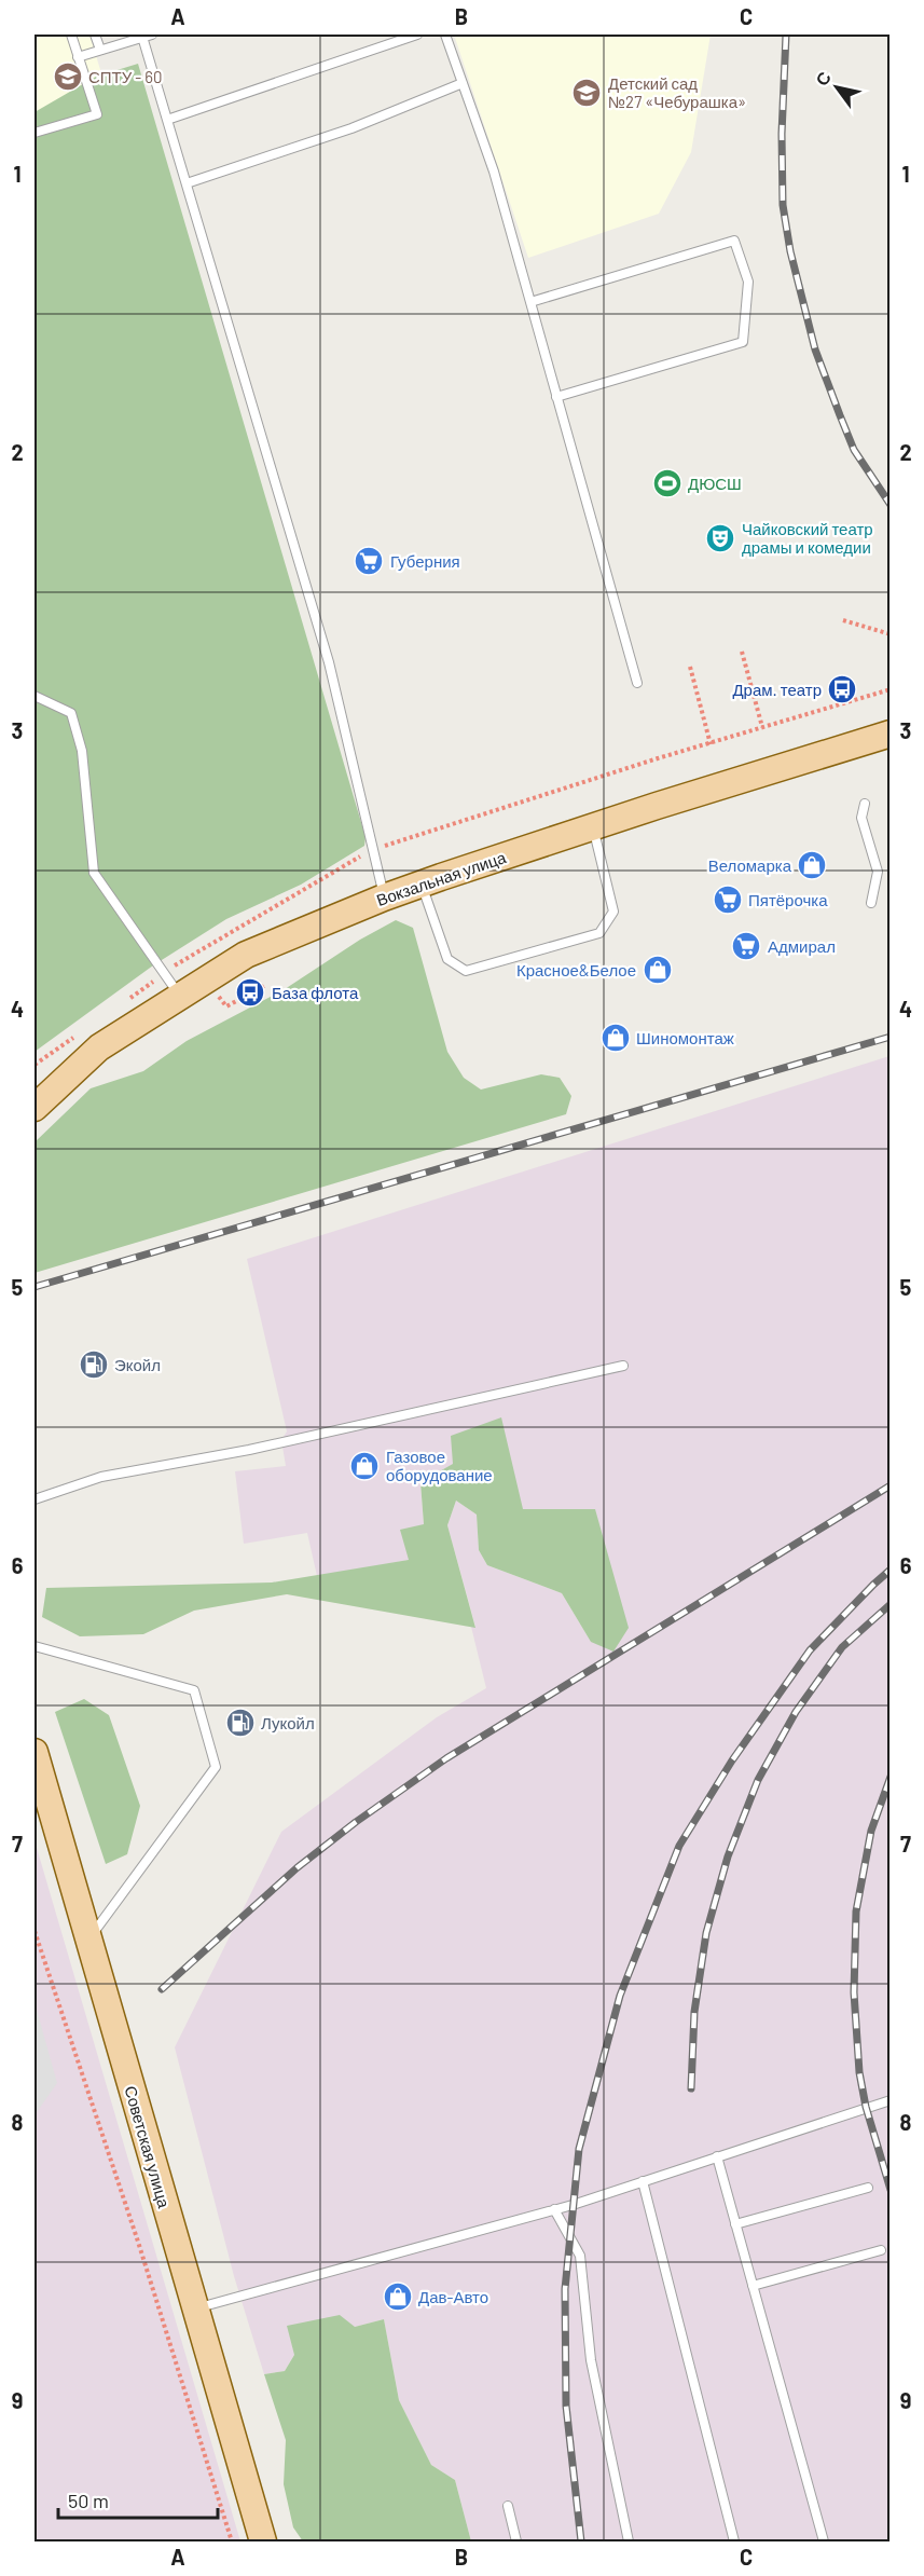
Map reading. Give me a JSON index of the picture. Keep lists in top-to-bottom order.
{
  "streets": {
    "main road": ["Вокзальная улица", "Советская улица"]
  },
  "places": {
    "school or university": ["СПТУ - 60", "Детский сад №27 «Чебурашка»"],
    "sports": ["ДЮСШ"],
    "theatre": ["Чайковский театр драмы и комедии"],
    "supermarket": ["Губерния", "Пятёрочка", "Адмирал"],
    "bus stop": ["Драм. театр", "База флота"],
    "shop": [
      "Веломарка",
      "Красное&Белое",
      "Шиномонтаж",
      "Газовое оборудование",
      "Дав-Авто"
    ],
    "fuel station": ["Экойл", "Лукойл"]
  },
  "scale_bar": "50 m",
  "north": "top left",
  "grid": {
    "columns": ["A", "B", "C"],
    "rows": [
      "1",
      "2",
      "3",
      "4",
      "5",
      "6",
      "7",
      "8",
      "9"
    ]
  }
}
